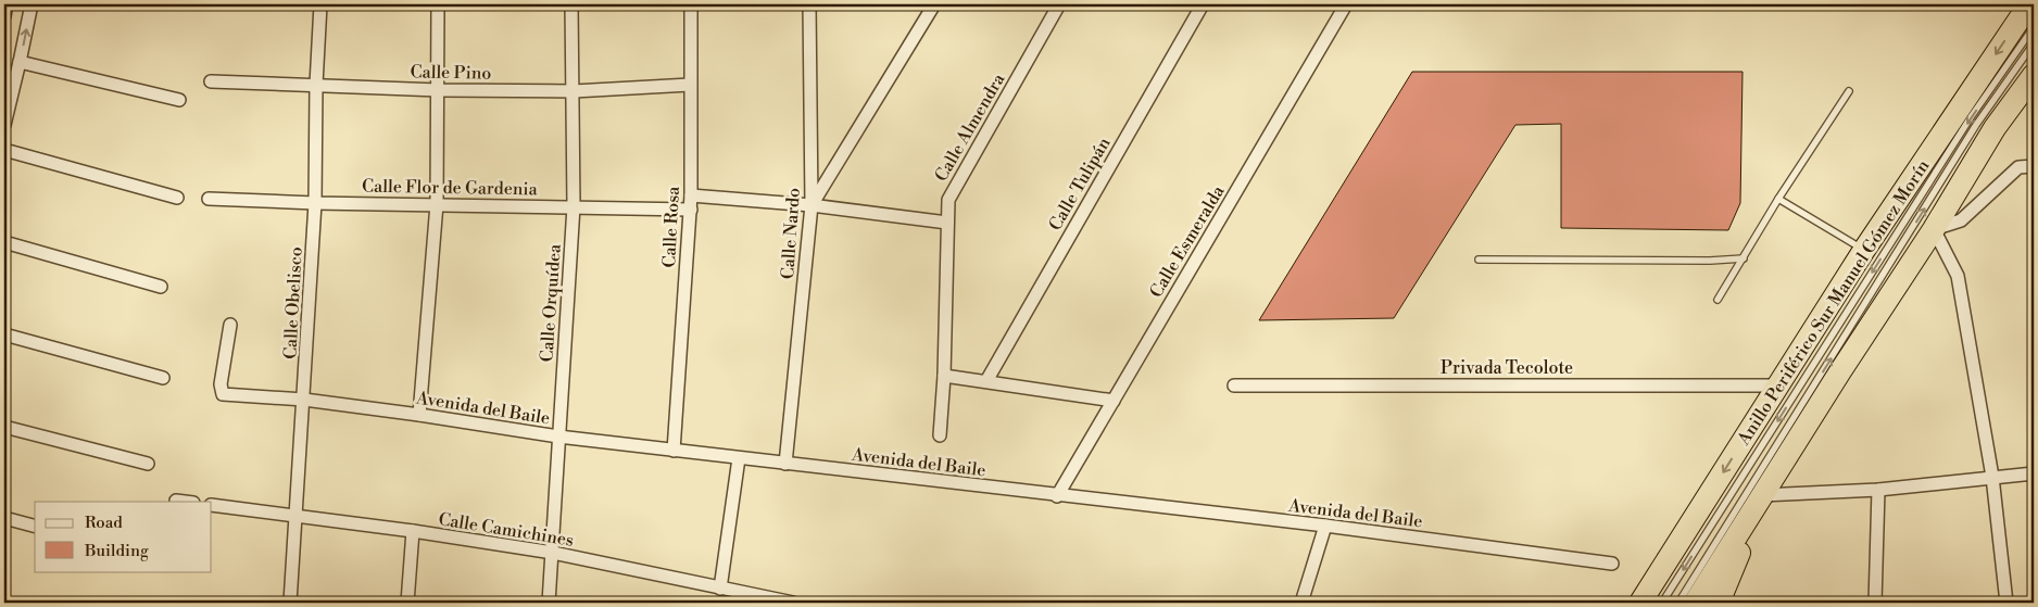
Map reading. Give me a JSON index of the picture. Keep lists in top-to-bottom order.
{
  "streets": {
    "highway": ["Anillo Periférico Sur Manuel Gómez Morín"],
    "street": [
      "Calle Pino",
      "Calle Almendra",
      "Calle Tulipán",
      "Calle Flor de Gardenia",
      "Calle Rosa",
      "Calle Nardo",
      "Calle Esmeralda",
      "Calle Obelisco",
      "Calle Orquídea",
      "Privada Tecolote",
      "Avenida del Baile",
      "Calle Camichines"
    ]
  },
  "crossings": [
    ["Calle Pino", "Calle Rosa"],
    ["Calle Pino", "Calle Obelisco"],
    ["Calle Pino", "Calle Orquídea"],
    ["Calle Flor de Gardenia", "Calle Rosa"],
    ["Calle Flor de Gardenia", "Calle Obelisco"],
    ["Calle Flor de Gardenia", "Calle Orquídea"],
    ["Calle Rosa", "Avenida del Baile"],
    ["Calle Nardo", "Avenida del Baile"],
    ["Calle Esmeralda", "Avenida del Baile"],
    ["Anillo Periférico Sur Manuel Gómez Morín", "Privada Tecolote"],
    ["Calle Obelisco", "Avenida del Baile"],
    ["Calle Obelisco", "Calle Camichines"],
    ["Calle Orquídea", "Avenida del Baile"],
    ["Calle Orquídea", "Calle Camichines"]
  ],
  "legend": ["Road", "Building"]
}
